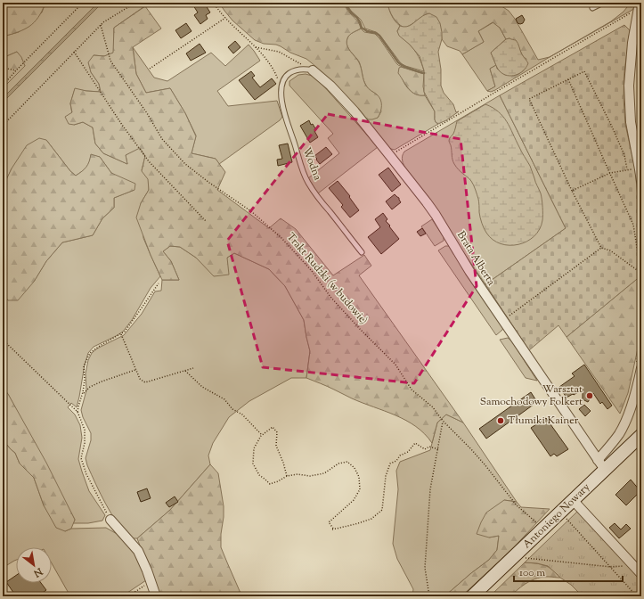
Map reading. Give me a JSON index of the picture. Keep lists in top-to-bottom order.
{
  "streets": {
    "street": ["Brata Alberta", "Antoniego Nowary"],
    "lane": ["Wodna"],
    "path": ["Trakt Rudzki (w budowie)"]
  },
  "crossings": [
    ["Brata Alberta", "Antoniego Nowary"]
  ],
  "places": ["Warsztat Samochodowy Folkert", "Tłumiki Kainer"],
  "scale_bar": "100 m",
  "north": "bottom right"
}
